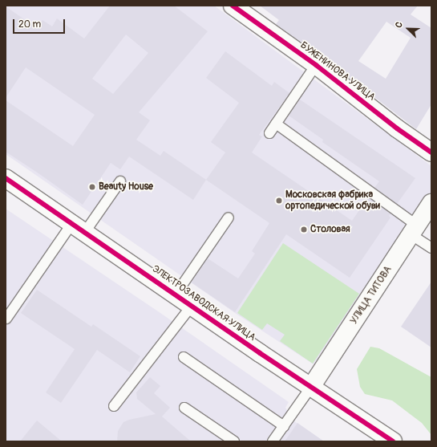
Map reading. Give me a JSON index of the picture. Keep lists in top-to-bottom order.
{
  "streets": {
    "street": ["БУЖЕНИНОВА УЛИЦА", "УЛИЦА ТИТОВА", "ЭЛЕКТРОЗАВОДСКАЯ УЛИЦА"]
  },
  "crossings": [
    ["УЛИЦА ТИТОВА", "ЭЛЕКТРОЗАВОДСКАЯ УЛИЦА"]
  ],
  "places": ["Beauty House", "Московская фабрика ортопедической обуви", "Столовая"],
  "scale_bar": "20 m",
  "north": "top left"
}
